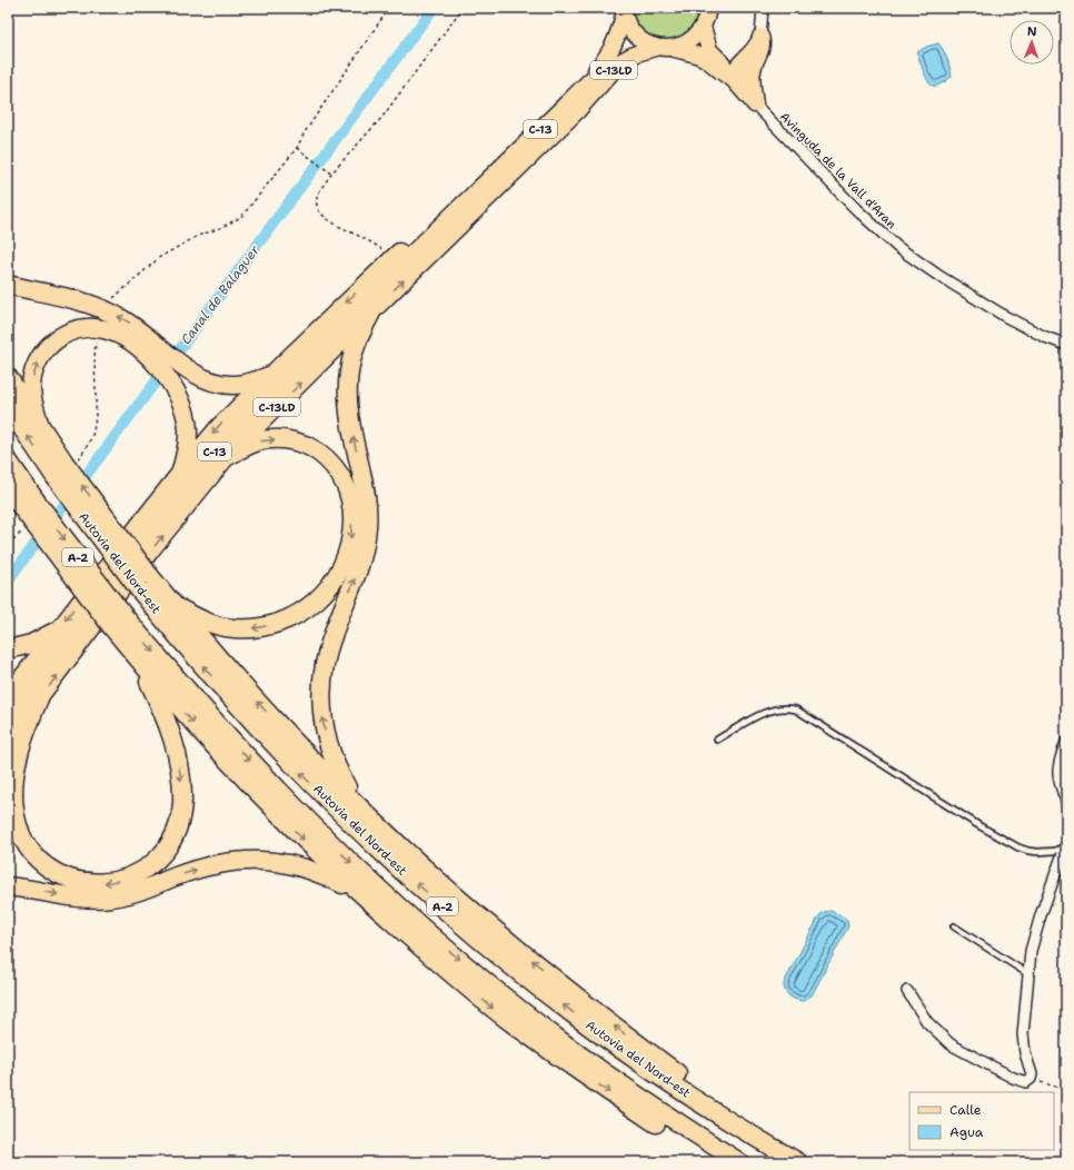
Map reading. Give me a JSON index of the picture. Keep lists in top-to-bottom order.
{
  "streets": {
    "highway": ["A-2", "Autovia del Nord-est"],
    "main road": ["C-13LD", "C-13"],
    "street": ["Avinguda de la Vall d'Aran"]
  },
  "crossings": [
    ["C-13LD", "C-13"]
  ],
  "water": ["Canal de Balaguer"],
  "legend": ["Calle", "Agua"],
  "north": "top"
}
